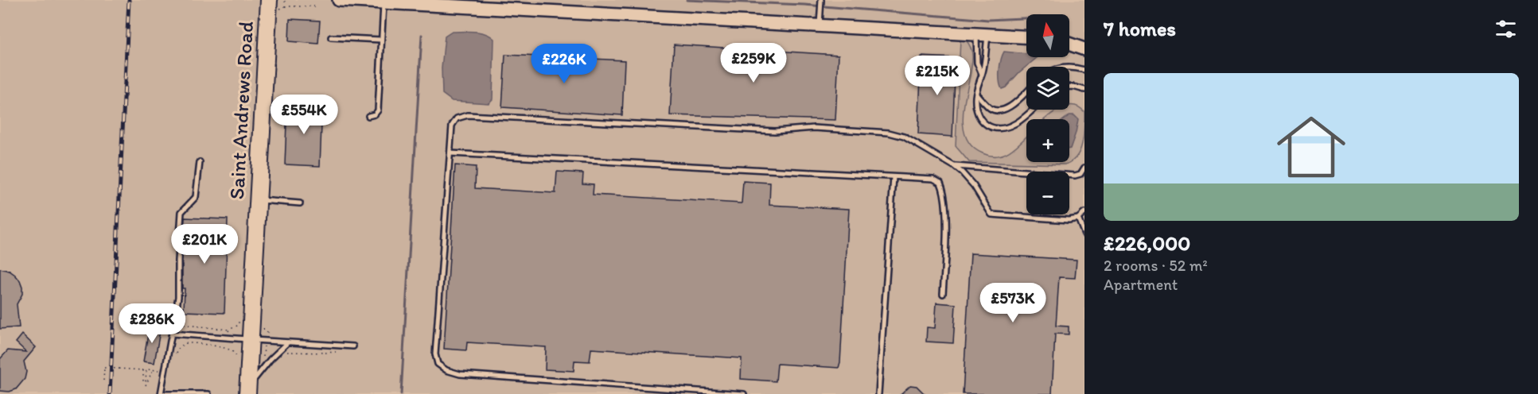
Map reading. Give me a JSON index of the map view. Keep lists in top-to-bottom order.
{
  "streets": {
    "highway": ["Saint Andrews Road"]
  },
  "north": "top",
  "page": {
    "heading": "7 homes",
    "map_buttons": ["+", "−"],
    "price": [
      "£259K",
      "£226K",
      "£215K",
      "£554K",
      "£201K",
      "£573K",
      "£286K"
    ],
    "list": [
      {
        "name": "£226,000",
        "note": "2 rooms · 52 m² · Apartment"
      }
    ]
  }
}
